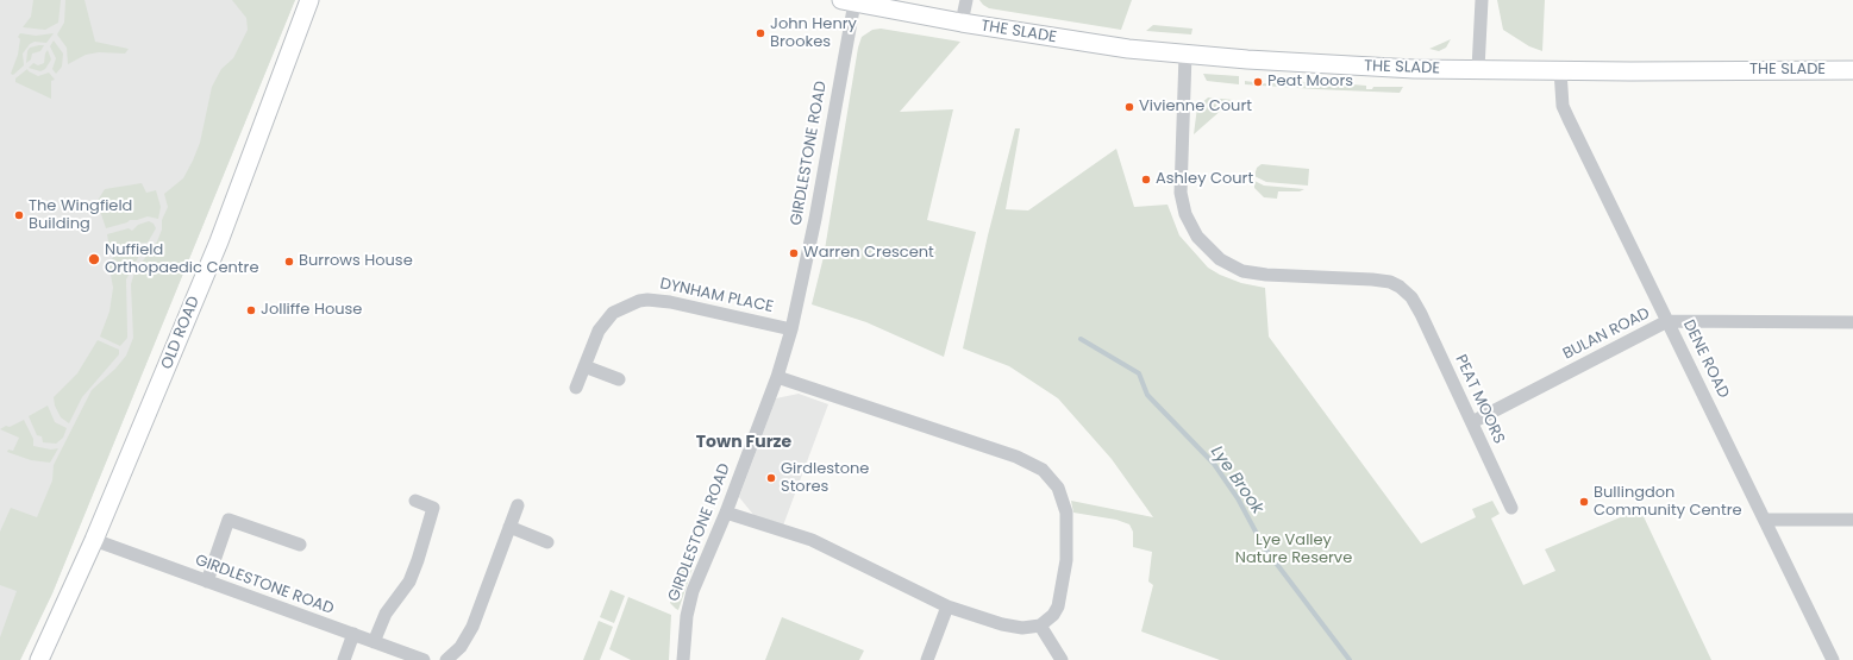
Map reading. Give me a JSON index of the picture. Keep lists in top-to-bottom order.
{
  "streets": {
    "main road": ["THE SLADE", "OLD ROAD"],
    "street": [
      "GIRDLESTONE ROAD",
      "DYNHAM PLACE",
      "BULAN ROAD",
      "DENE ROAD",
      "PEAT MOORS"
    ]
  },
  "crossings": [
    ["THE SLADE", "GIRDLESTONE ROAD"],
    ["THE SLADE", "DENE ROAD"],
    ["THE SLADE", "PEAT MOORS"],
    ["GIRDLESTONE ROAD", "DYNHAM PLACE"],
    ["GIRDLESTONE ROAD", "OLD ROAD"],
    ["BULAN ROAD", "DENE ROAD"],
    ["BULAN ROAD", "PEAT MOORS"]
  ],
  "districts": ["Town Furze"],
  "water": ["Lye Brook"],
  "parks": ["Lye Valley Nature Reserve"],
  "places": [
    "John Henry Brookes",
    "Peat Moors",
    "Vivienne Court",
    "Ashley Court",
    "The Wingfield Building",
    "Warren Crescent",
    "Nuffield Orthopaedic Centre",
    "Burrows House",
    "Jolliffe House",
    "Girdlestone Stores",
    "Bullingdon Community Centre"
  ]
}
